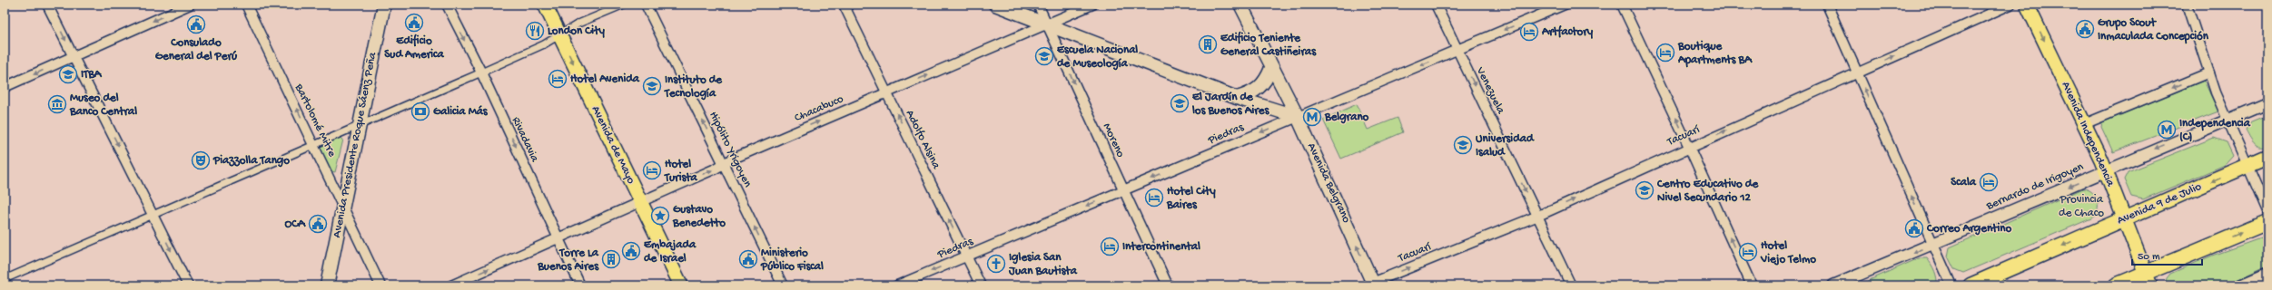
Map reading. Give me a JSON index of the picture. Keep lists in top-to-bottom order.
{
  "streets": {
    "highway": ["Avenida 9 de Julio"],
    "main road": [
      "Avenida Independencia",
      "Avenida Presidente Roque Sáenz Peña",
      "Avenida de Mayo",
      "Avenida Belgrano"
    ],
    "street": [
      "Venezuela",
      "Chacabuco",
      "Bartolomé Mitre",
      "Piedras",
      "Tacuarí",
      "Rivadavia",
      "Adolfo Alsina",
      "Moreno",
      "Hipólito Yrigoyen",
      "Bernardo de Irigoyen"
    ]
  },
  "crossings": [
    ["Venezuela", "Piedras"],
    ["Venezuela", "Tacuarí"],
    ["Chacabuco", "Rivadavia"],
    ["Chacabuco", "Adolfo Alsina"],
    ["Chacabuco", "Moreno"],
    ["Chacabuco", "Avenida de Mayo"],
    ["Chacabuco", "Hipólito Yrigoyen"],
    ["Bartolomé Mitre", "Avenida Presidente Roque Sáenz Peña"],
    ["Piedras", "Adolfo Alsina"],
    ["Piedras", "Moreno"],
    ["Piedras", "Avenida Belgrano"],
    ["Avenida Independencia", "Bernardo de Irigoyen"],
    ["Avenida Independencia", "Avenida 9 de Julio"],
    ["Tacuarí", "Avenida Belgrano"]
  ],
  "one_way": [
    "Venezuela",
    "Chacabuco",
    "Bartolomé Mitre",
    "Piedras",
    "Avenida Independencia",
    "Tacuarí",
    "Rivadavia",
    "Adolfo Alsina",
    "Moreno",
    "Avenida de Mayo",
    "Hipólito Yrigoyen",
    "Avenida Belgrano"
  ],
  "parks": ["Provincia de Chaco"],
  "places": {
    "public building": [
      "Edificio Sud America",
      "Consulado General del Perú",
      "Grupo Scout Inmaculada Concepción",
      "OCA",
      "Correo Argentino",
      "Embajada de Israel",
      "Ministerio Público Fiscal"
    ],
    "restaurant": ["London City"],
    "hotel": [
      "Artfactory",
      "Boutique Apartments BA",
      "Hotel Avenida",
      "Hotel Turista",
      "Scala",
      "Hotel City Baires",
      "Intercontinental",
      "Hotel Viejo Telmo"
    ],
    "building": ["Edificio Teniente General Castiñeiras", "Torre La Buenos Aires"],
    "school or university": [
      "Escuela Nacional de Museología",
      "ITBA",
      "Instituto de Tecnología",
      "El Jardín de los Buenos Aires",
      "Universidad Isalud",
      "Centro Educativo de Nivel Secundario 12"
    ],
    "museum": ["Museo del Banco Central"],
    "bank": ["Galicia Más"],
    "metro station": ["Belgrano", "Independencia (C)"],
    "theatre": ["Piazzolla Tango"],
    "place": ["Gustavo Benedetto"],
    "church": ["Iglesia San Juan Bautista"]
  },
  "scale_bar": "50 m"
}
